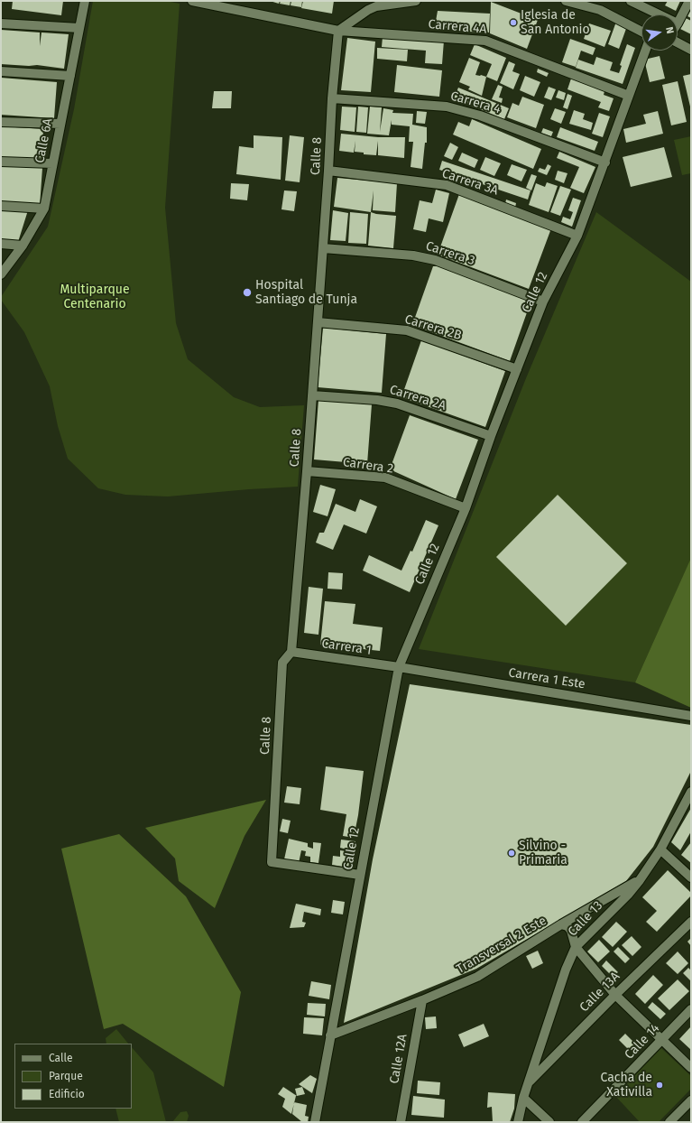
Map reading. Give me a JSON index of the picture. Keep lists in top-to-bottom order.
{
  "streets": {
    "street": [
      "Carrera 4A",
      "Carrera 4",
      "Calle 6A",
      "Calle 8",
      "Carrera 3A",
      "Carrera 3",
      "Calle 12",
      "Carrera 2B",
      "Carrera 2A",
      "Carrera 2",
      "Carrera 1",
      "Carrera 1 Este",
      "Calle 13",
      "Transversal 2 Este",
      "Calle 13A",
      "Calle 14",
      "Calle 12A"
    ]
  },
  "crossings": [
    ["Carrera 4A", "Calle 8"],
    ["Carrera 4A", "Calle 12"],
    ["Carrera 4", "Calle 8"],
    ["Carrera 4", "Calle 12"],
    ["Calle 8", "Carrera 3A"],
    ["Calle 8", "Carrera 3"],
    ["Calle 8", "Calle 12"],
    ["Calle 8", "Carrera 2B"],
    ["Calle 8", "Carrera 2A"],
    ["Calle 8", "Carrera 2"],
    ["Calle 8", "Carrera 1"],
    ["Carrera 3A", "Calle 12"],
    ["Carrera 3", "Calle 12"],
    ["Calle 12", "Carrera 2B"],
    ["Calle 12", "Carrera 2A"],
    ["Calle 12", "Carrera 2"],
    ["Calle 12", "Carrera 1"],
    ["Calle 12", "Carrera 1 Este"],
    ["Calle 12", "Transversal 2 Este"],
    ["Carrera 1", "Carrera 1 Este"],
    ["Calle 13", "Transversal 2 Este"],
    ["Calle 13", "Calle 13A"],
    ["Transversal 2 Este", "Calle 12A"]
  ],
  "parks": ["Multiparque Centenario"],
  "places": [
    "Iglesia de San Antonio",
    "Hospital Santiago de Tunja",
    "Silvino - Primaria",
    "Cacha de Xativilla"
  ],
  "legend": ["Calle", "Parque", "Edificio"],
  "north": "right"
}
